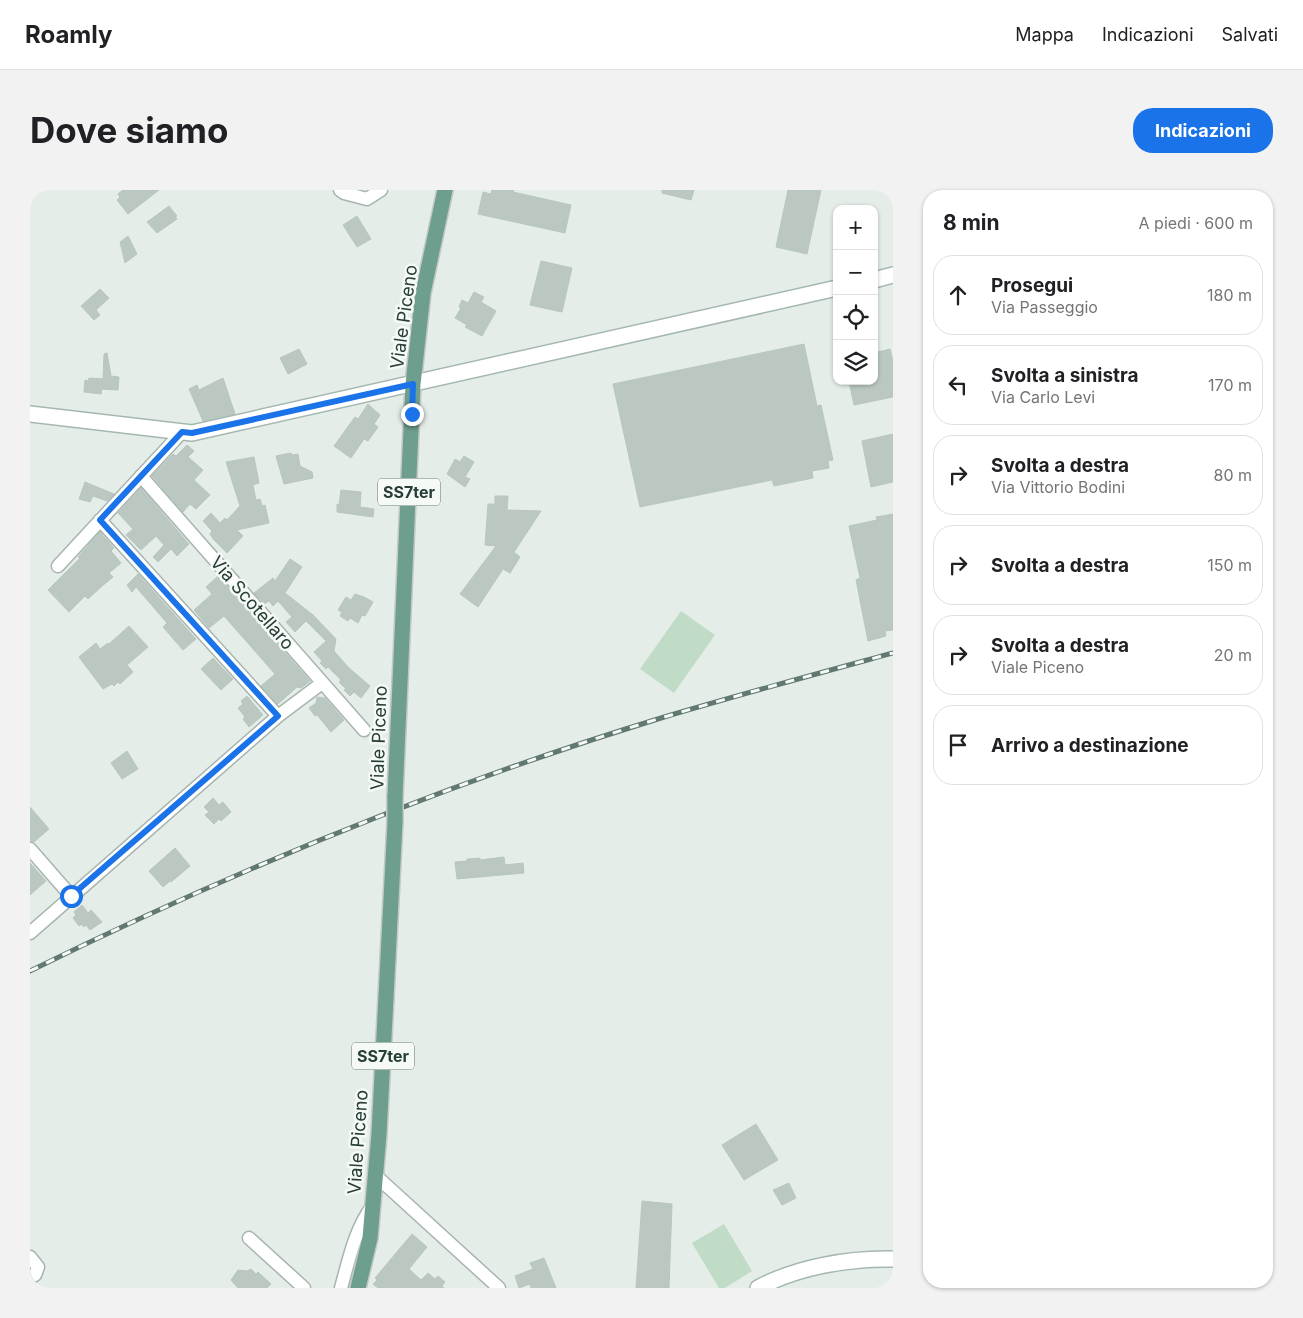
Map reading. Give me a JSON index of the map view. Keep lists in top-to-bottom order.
{
  "streets": {
    "main road": ["Viale Piceno", "SS7ter"],
    "street": ["Via Scotellaro"]
  },
  "page": {
    "header": "Roamly",
    "nav": ["Mappa", "Indicazioni", "Salvati"],
    "buttons": "Indicazioni",
    "title": "Dove siamo",
    "heading": ["8 min", "A piedi · 600 m"],
    "map_buttons": ["+", "−"],
    "list": [
      ["Prosegui", "Via Passeggio", "180 m"],
      ["Svolta a sinistra", "Via Carlo Levi", "170 m"],
      ["Svolta a destra", "Via Vittorio Bodini", "80 m"],
      ["Svolta a destra", "150 m"],
      ["Svolta a destra", "Viale Piceno", "20 m"],
      "Arrivo a destinazione"
    ]
  }
}
